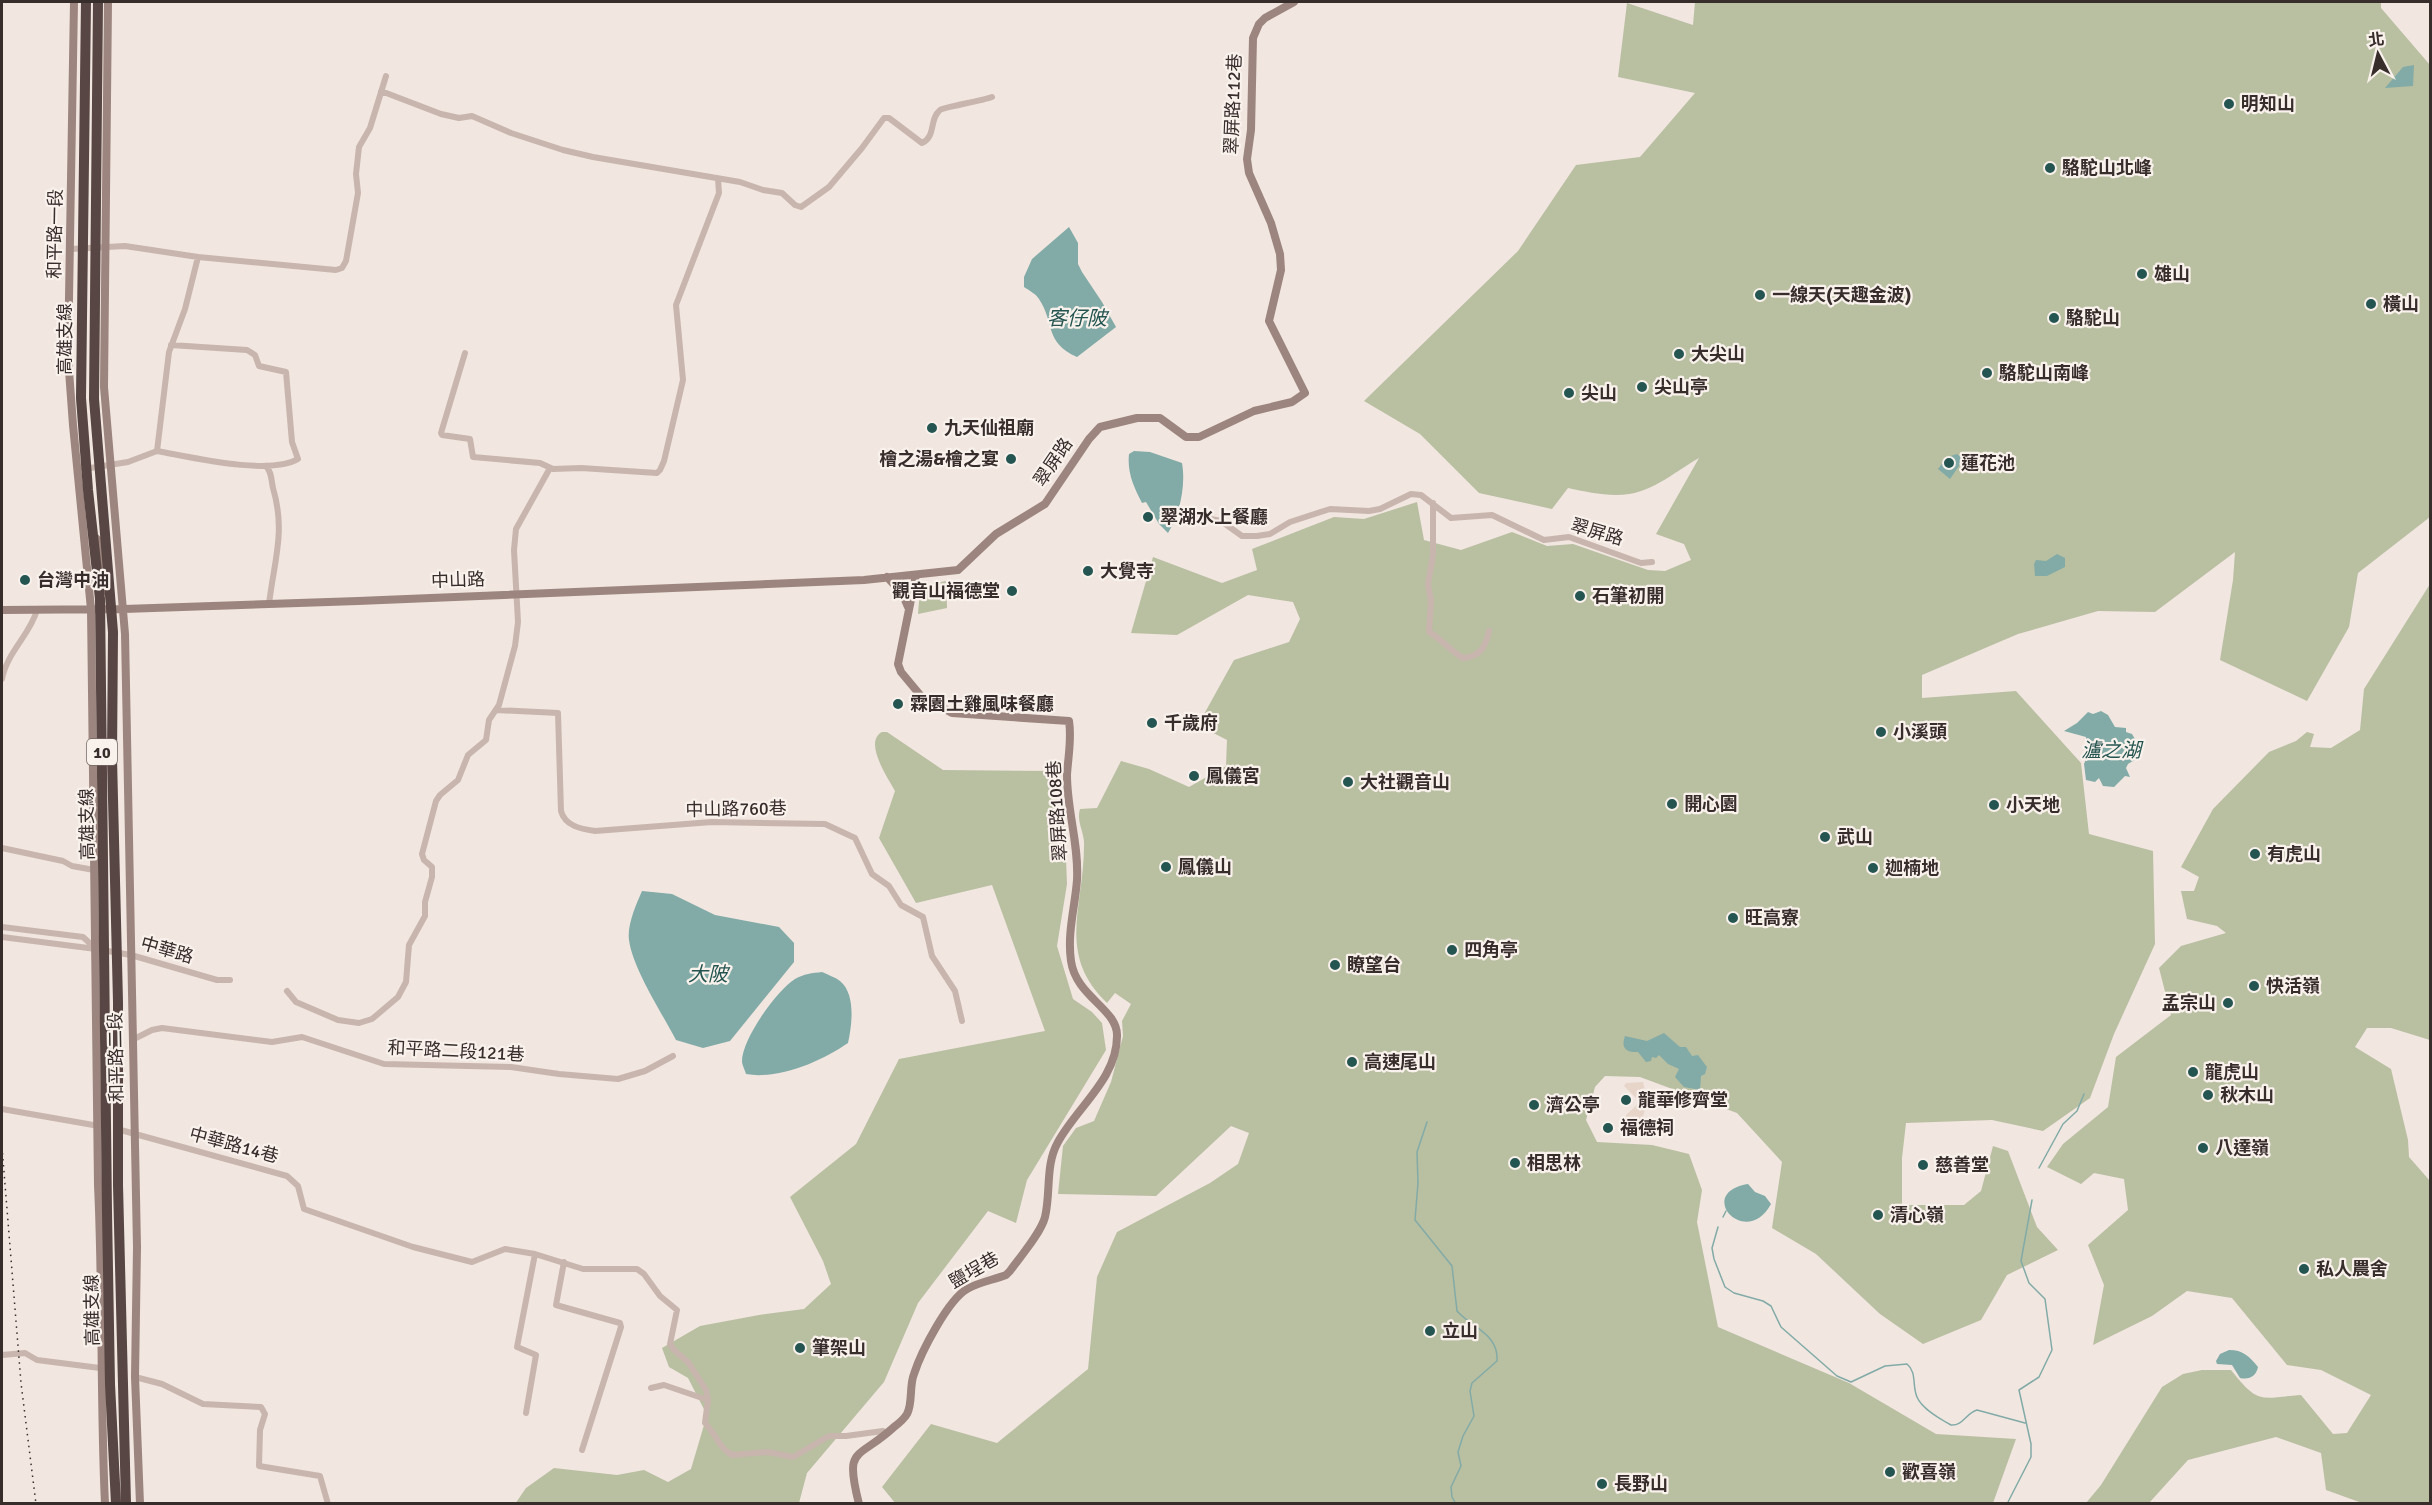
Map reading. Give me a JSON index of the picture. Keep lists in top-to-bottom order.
{
  "streets": {
    "highway": ["高雄支線", "10"],
    "street": [
      "翠屏路112巷",
      "和平路一段",
      "翠屏路",
      "中山路",
      "中山路760巷",
      "翠屏路108巷",
      "中華路",
      "和平路二段121巷",
      "和平路二段",
      "中華路14巷",
      "鹽埕巷"
    ]
  },
  "crossings": [
    ["翠屏路112巷", "翠屏路"],
    ["和平路一段", "中山路"],
    ["和平路一段", "和平路二段"],
    ["翠屏路", "中山路"],
    ["翠屏路", "翠屏路108巷"],
    ["中山路", "翠屏路108巷"],
    ["中山路", "和平路二段"],
    ["翠屏路108巷", "鹽埕巷"],
    ["中華路", "和平路二段"],
    ["和平路二段121巷", "和平路二段"],
    ["和平路二段", "中華路14巷"],
    ["中華路14巷", "鹽埕巷"]
  ],
  "water": ["客仔陂", "瀘之湖", "大陂"],
  "places": [
    "明知山",
    "駱駝山北峰",
    "雄山",
    "一線天(天趣金波)",
    "橫山",
    "駱駝山",
    "大尖山",
    "駱駝山南峰",
    "尖山亭",
    "尖山",
    "九天仙祖廟",
    "檜之湯&檜之宴",
    "蓮花池",
    "翠湖水上餐廳",
    "大覺寺",
    "台灣中油",
    "觀音山福德堂",
    "石筆初開",
    "霖園土雞風味餐廳",
    "千歲府",
    "小溪頭",
    "鳳儀宮",
    "大社觀音山",
    "開心園",
    "小天地",
    "武山",
    "有虎山",
    "鳳儀山",
    "迦楠地",
    "旺高寮",
    "四角亭",
    "瞭望台",
    "快活嶺",
    "孟宗山",
    "高速尾山",
    "龍虎山",
    "秋木山",
    "龍華修齊堂",
    "濟公亭",
    "福德祠",
    "八達嶺",
    "相思林",
    "慈善堂",
    "清心嶺",
    "私人農舍",
    "立山",
    "筆架山",
    "歡喜嶺",
    "長野山"
  ],
  "north": "top"
}
